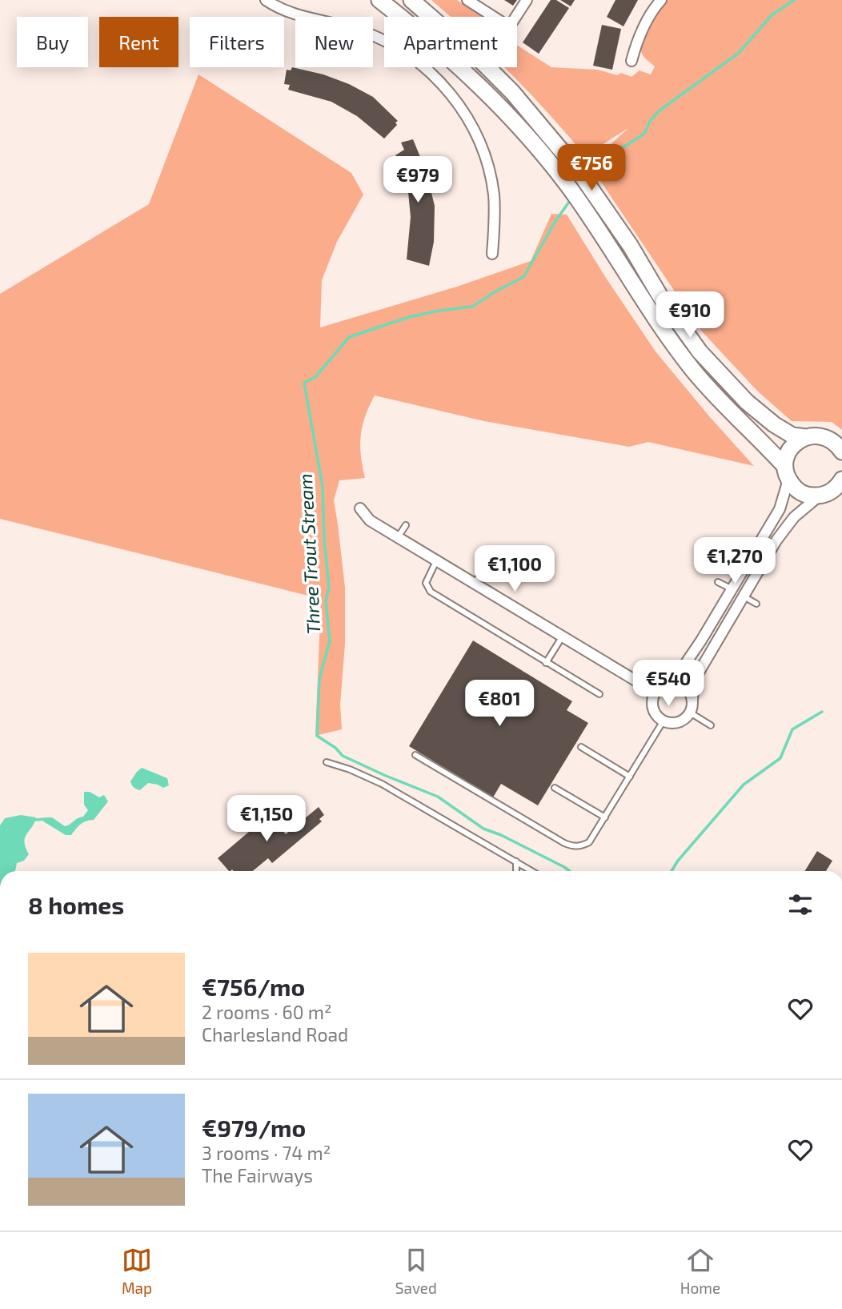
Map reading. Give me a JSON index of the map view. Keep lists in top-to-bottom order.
{
  "water": ["Three Trout Stream"],
  "page": {
    "chip": [
      "Buy",
      "Rent",
      "Filters",
      "New",
      "Apartment"
    ],
    "price": [
      "€756",
      "€979",
      "€910",
      "€1,270",
      "€1,100",
      "€540",
      "€801",
      "€1,150"
    ],
    "heading": "8 homes",
    "list": [
      {
        "name": "€756/mo",
        "note": "2 rooms · 60 m² · Charlesland Road"
      },
      {
        "name": "€979/mo",
        "note": "3 rooms · 74 m² · The Fairways"
      }
    ],
    "tabs": ["Map", "Saved", "Home"]
  }
}
